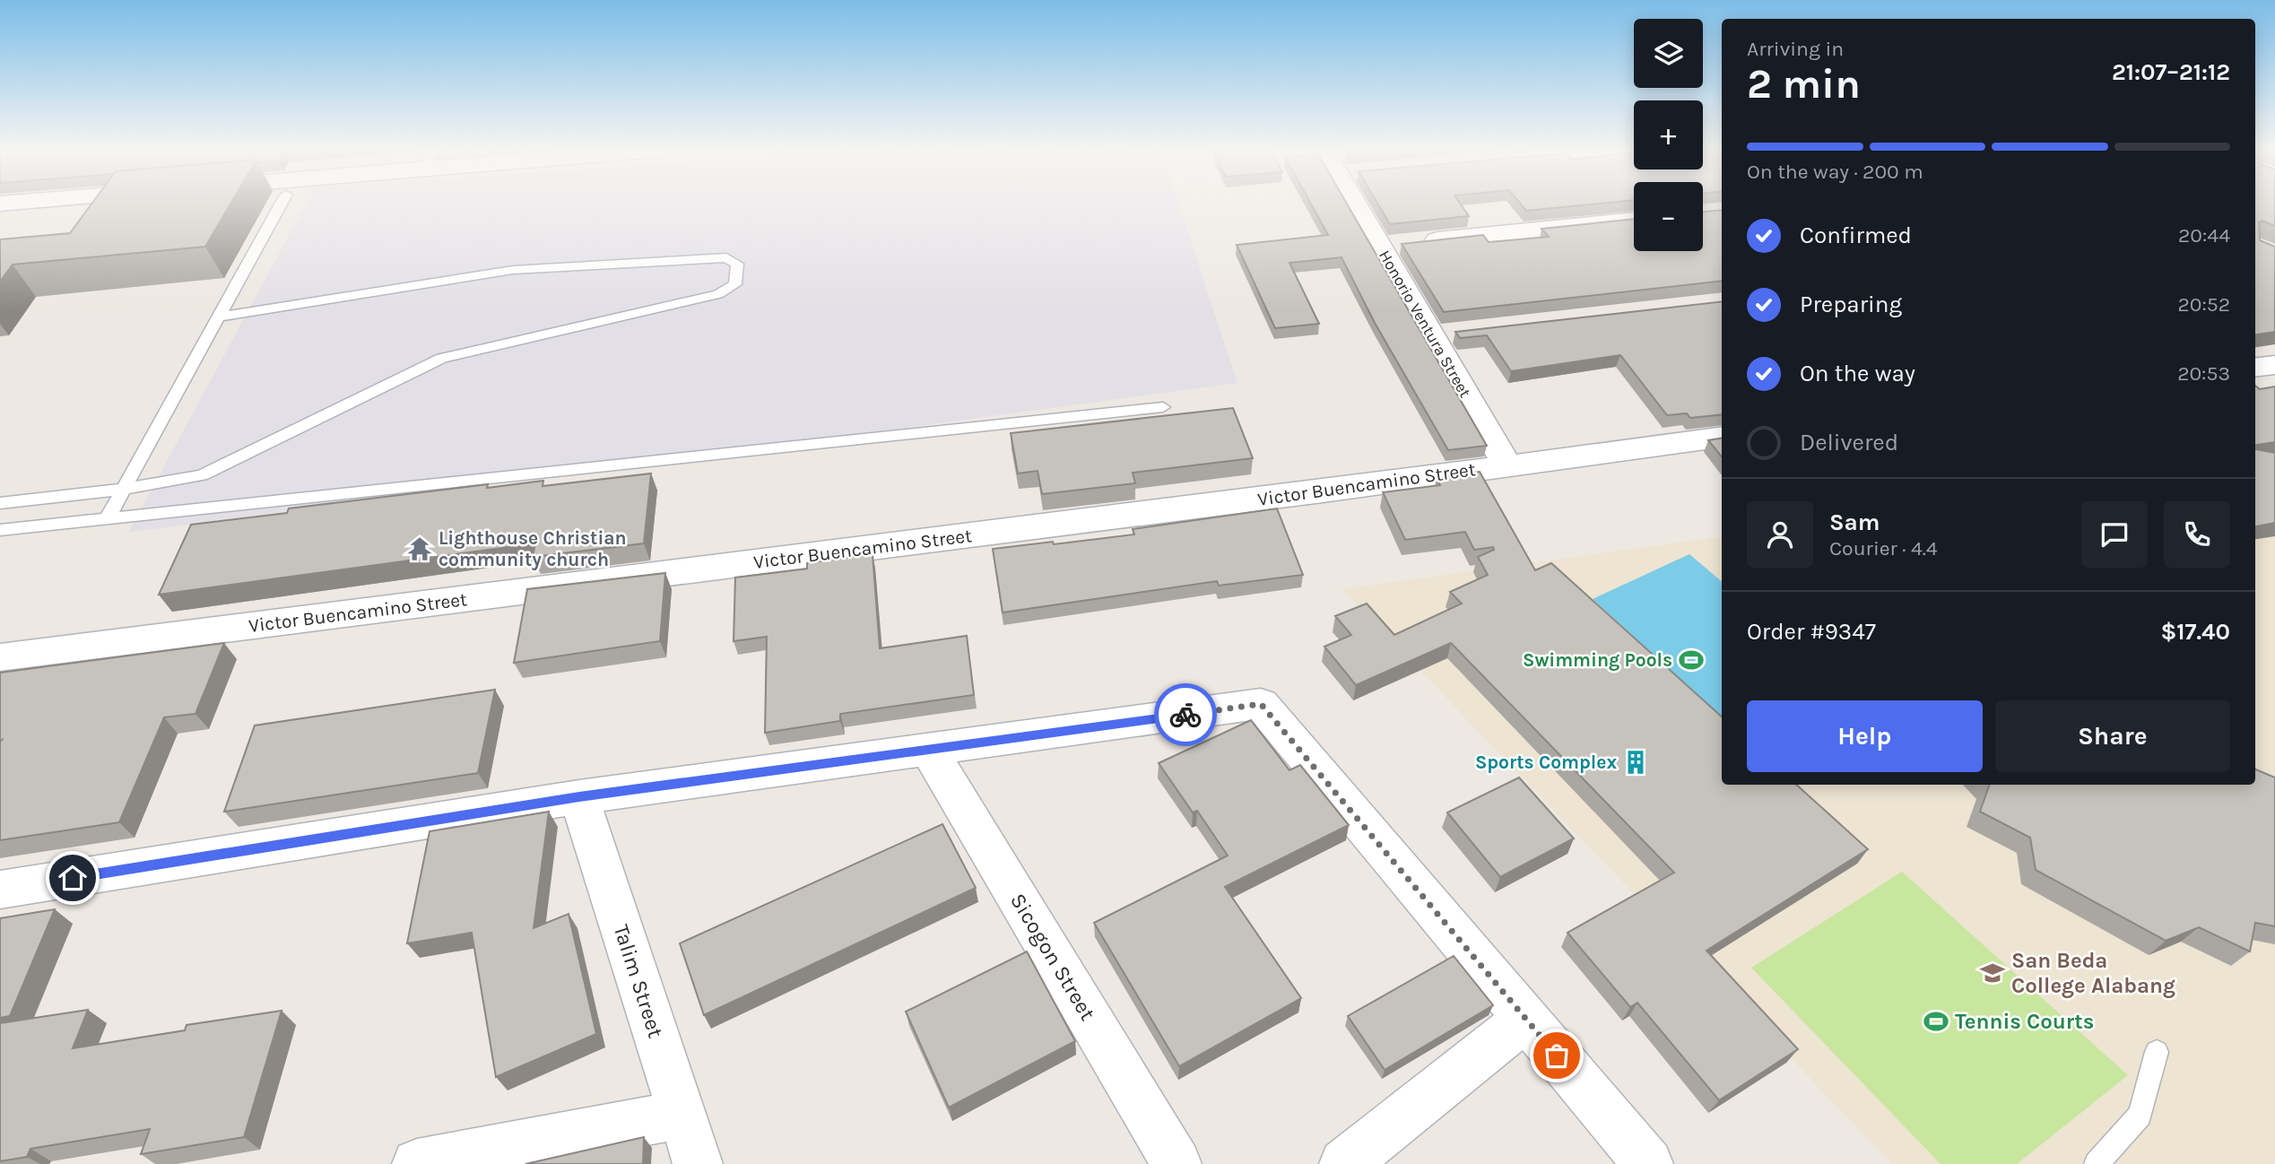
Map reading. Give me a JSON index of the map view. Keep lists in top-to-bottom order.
{
  "streets": {
    "street": [
      "Honorio Ventura Street",
      "Victor Buencamino Street",
      "Sicogon Street",
      "Talim Street"
    ]
  },
  "crossings": [
    ["Honorio Ventura Street", "Victor Buencamino Street"]
  ],
  "places": {
    "temple": ["Lighthouse Christian community church"],
    "sports": ["Swimming Pools", "Tennis Courts"],
    "building": ["Sports Complex"],
    "school or university": ["San Beda College Alabang"]
  },
  "page": {
    "map_buttons": ["+", "−"],
    "heading": ["2 min", "Arriving in", "21:07–21:12"],
    "panel": [
      "Sam",
      "Courier · 4.4",
      "Order #9347",
      "$17.40"
    ],
    "bar": "On the way · 200 m",
    "list": [
      ["Confirmed", "20:44"],
      ["Preparing", "20:52"],
      ["On the way", "20:53"],
      "Delivered"
    ],
    "buttons": ["Help", "Share"]
  }
}
